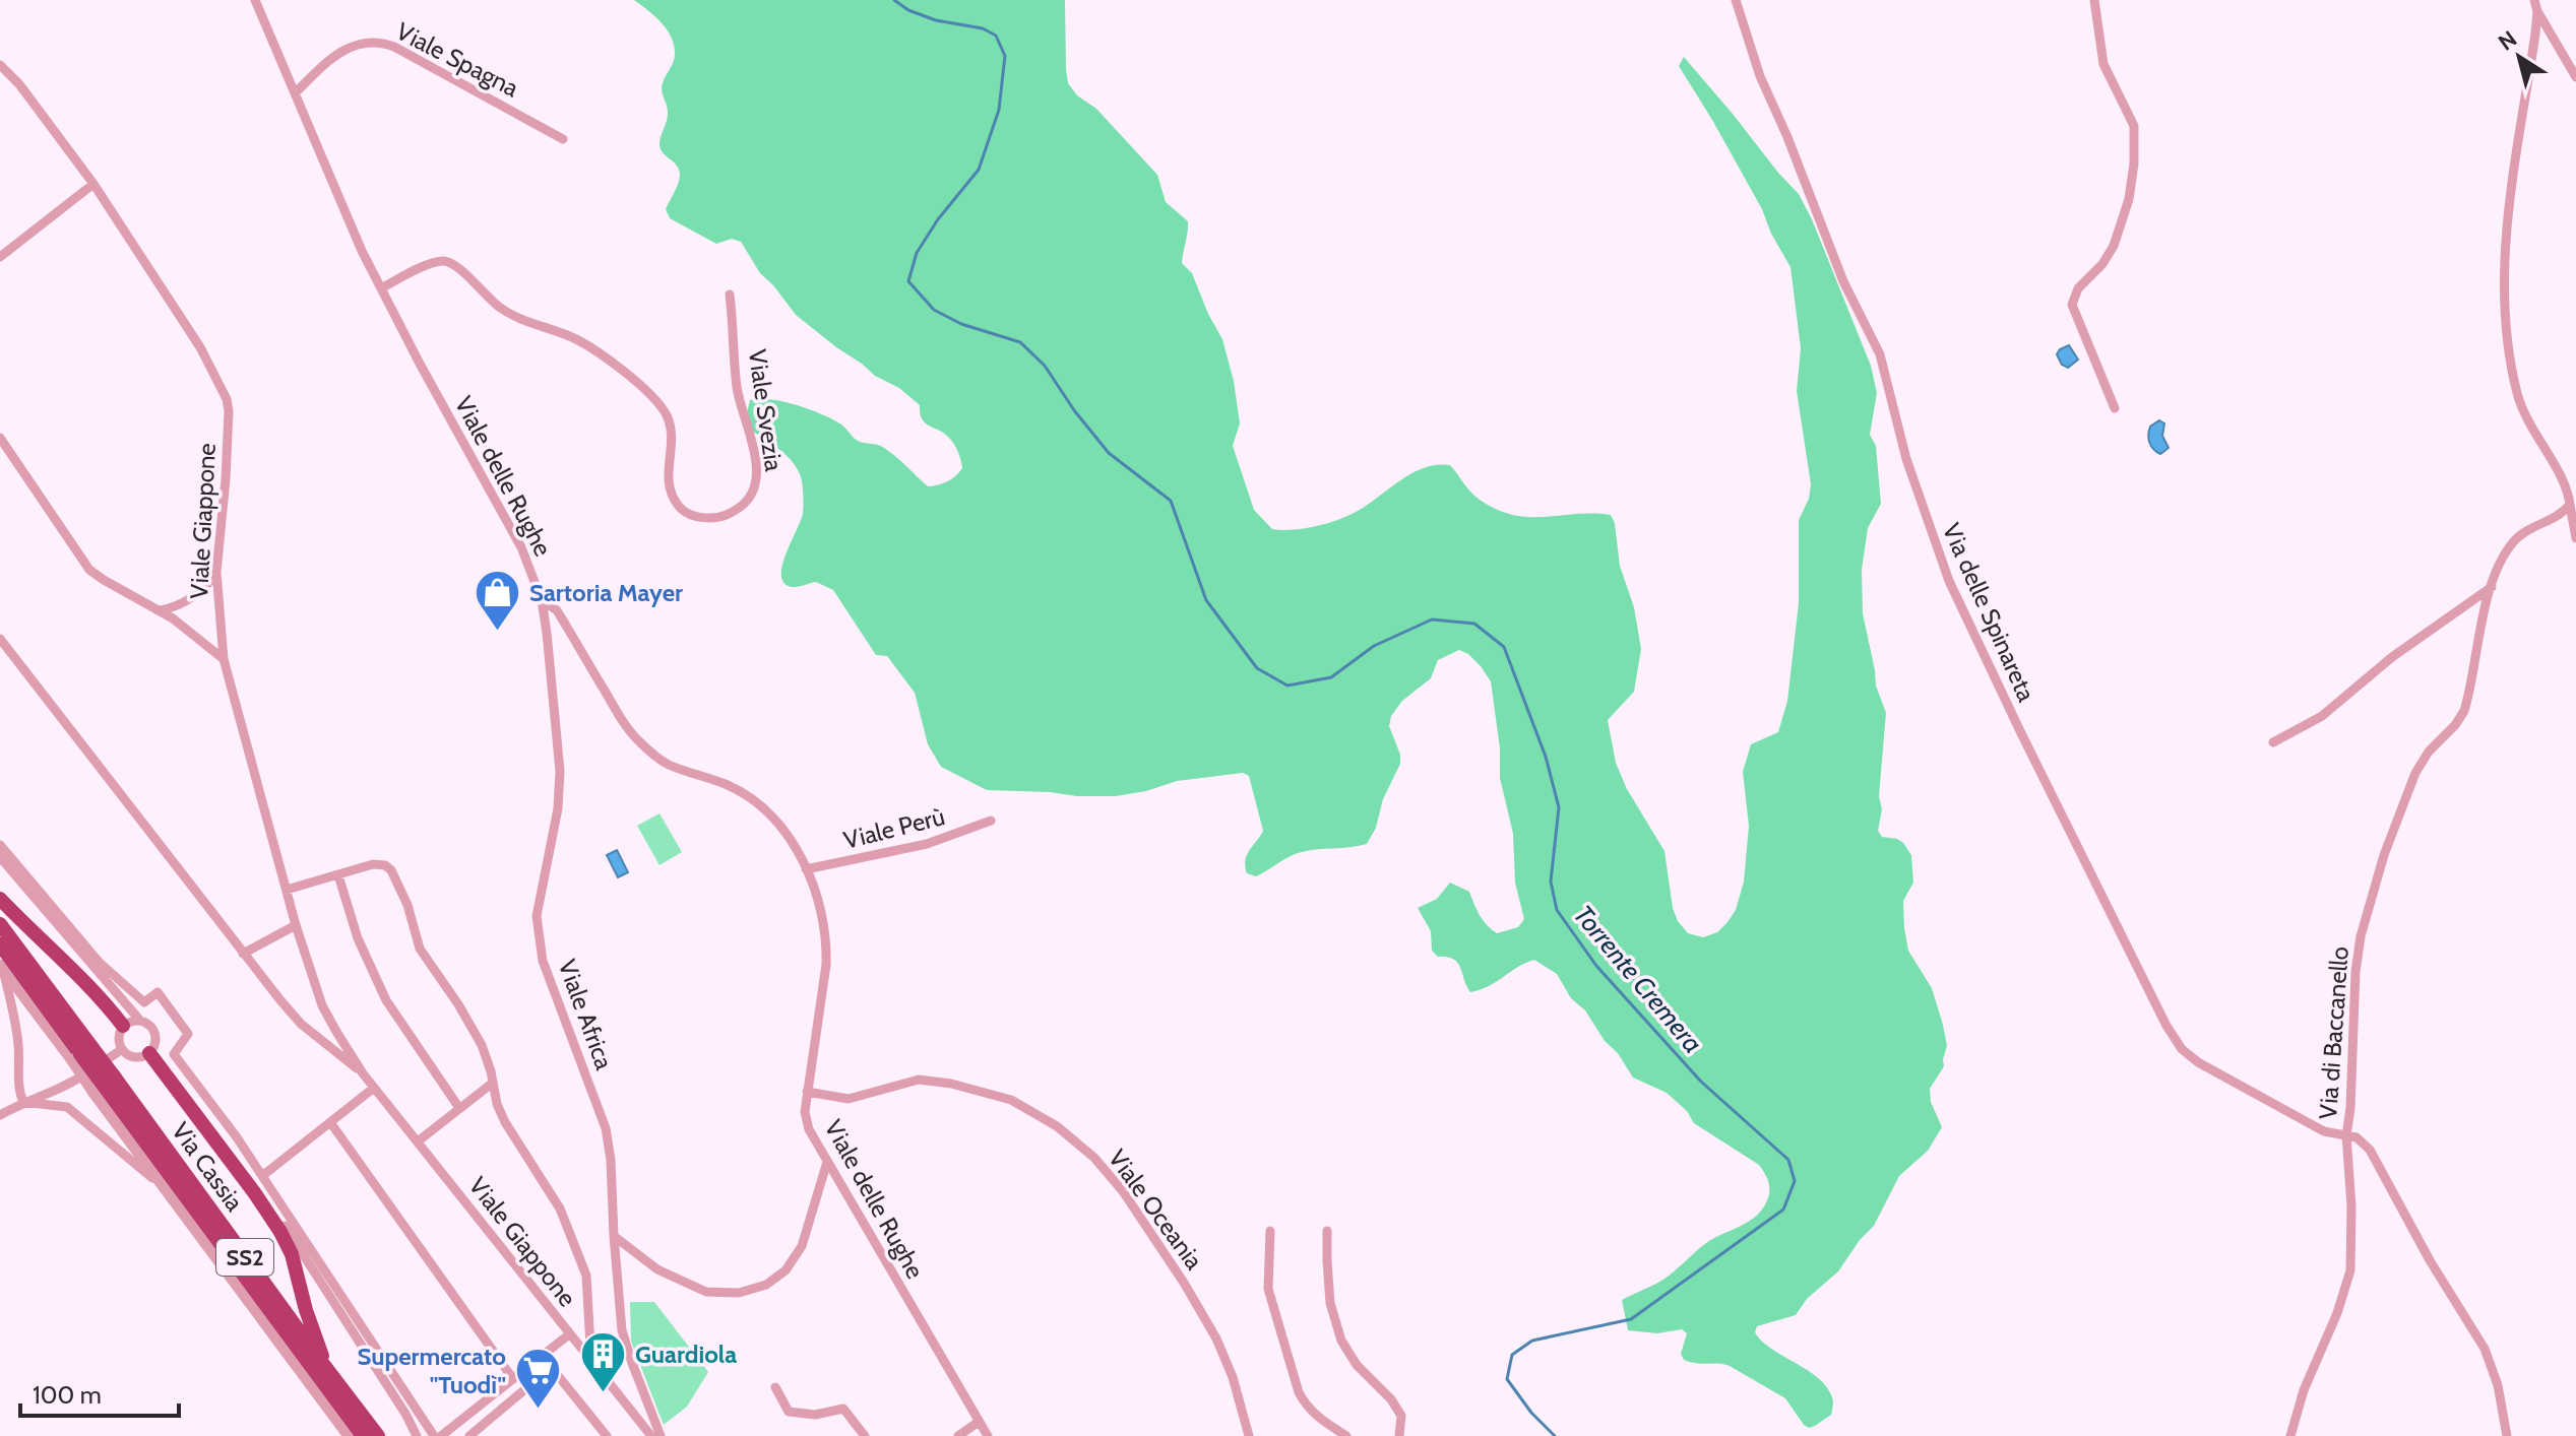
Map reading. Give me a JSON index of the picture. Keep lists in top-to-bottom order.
{
  "streets": {
    "highway": ["Via Cassia", "SS2"],
    "street": [
      "Viale Spagna",
      "Viale Svezia",
      "Viale delle Rughe",
      "Viale Giappone",
      "Via delle Spinareta",
      "Viale Perù",
      "Viale Africa",
      "Via di Baccanello",
      "Viale Oceania"
    ]
  },
  "crossings": [
    ["Viale Spagna", "Viale delle Rughe"],
    ["Viale Svezia", "Viale delle Rughe"],
    ["Viale delle Rughe", "Viale Perù"],
    ["Viale delle Rughe", "Viale Africa"],
    ["Viale delle Rughe", "Viale Oceania"],
    ["Via delle Spinareta", "Via di Baccanello"]
  ],
  "water": ["Torrente Cremera"],
  "places": {
    "shop": ["Sartoria Mayer"],
    "building": ["Guardiola"],
    "supermarket": ["Supermercato \"Tuodì\""]
  },
  "scale_bar": "100 m",
  "north": "top left"
}
